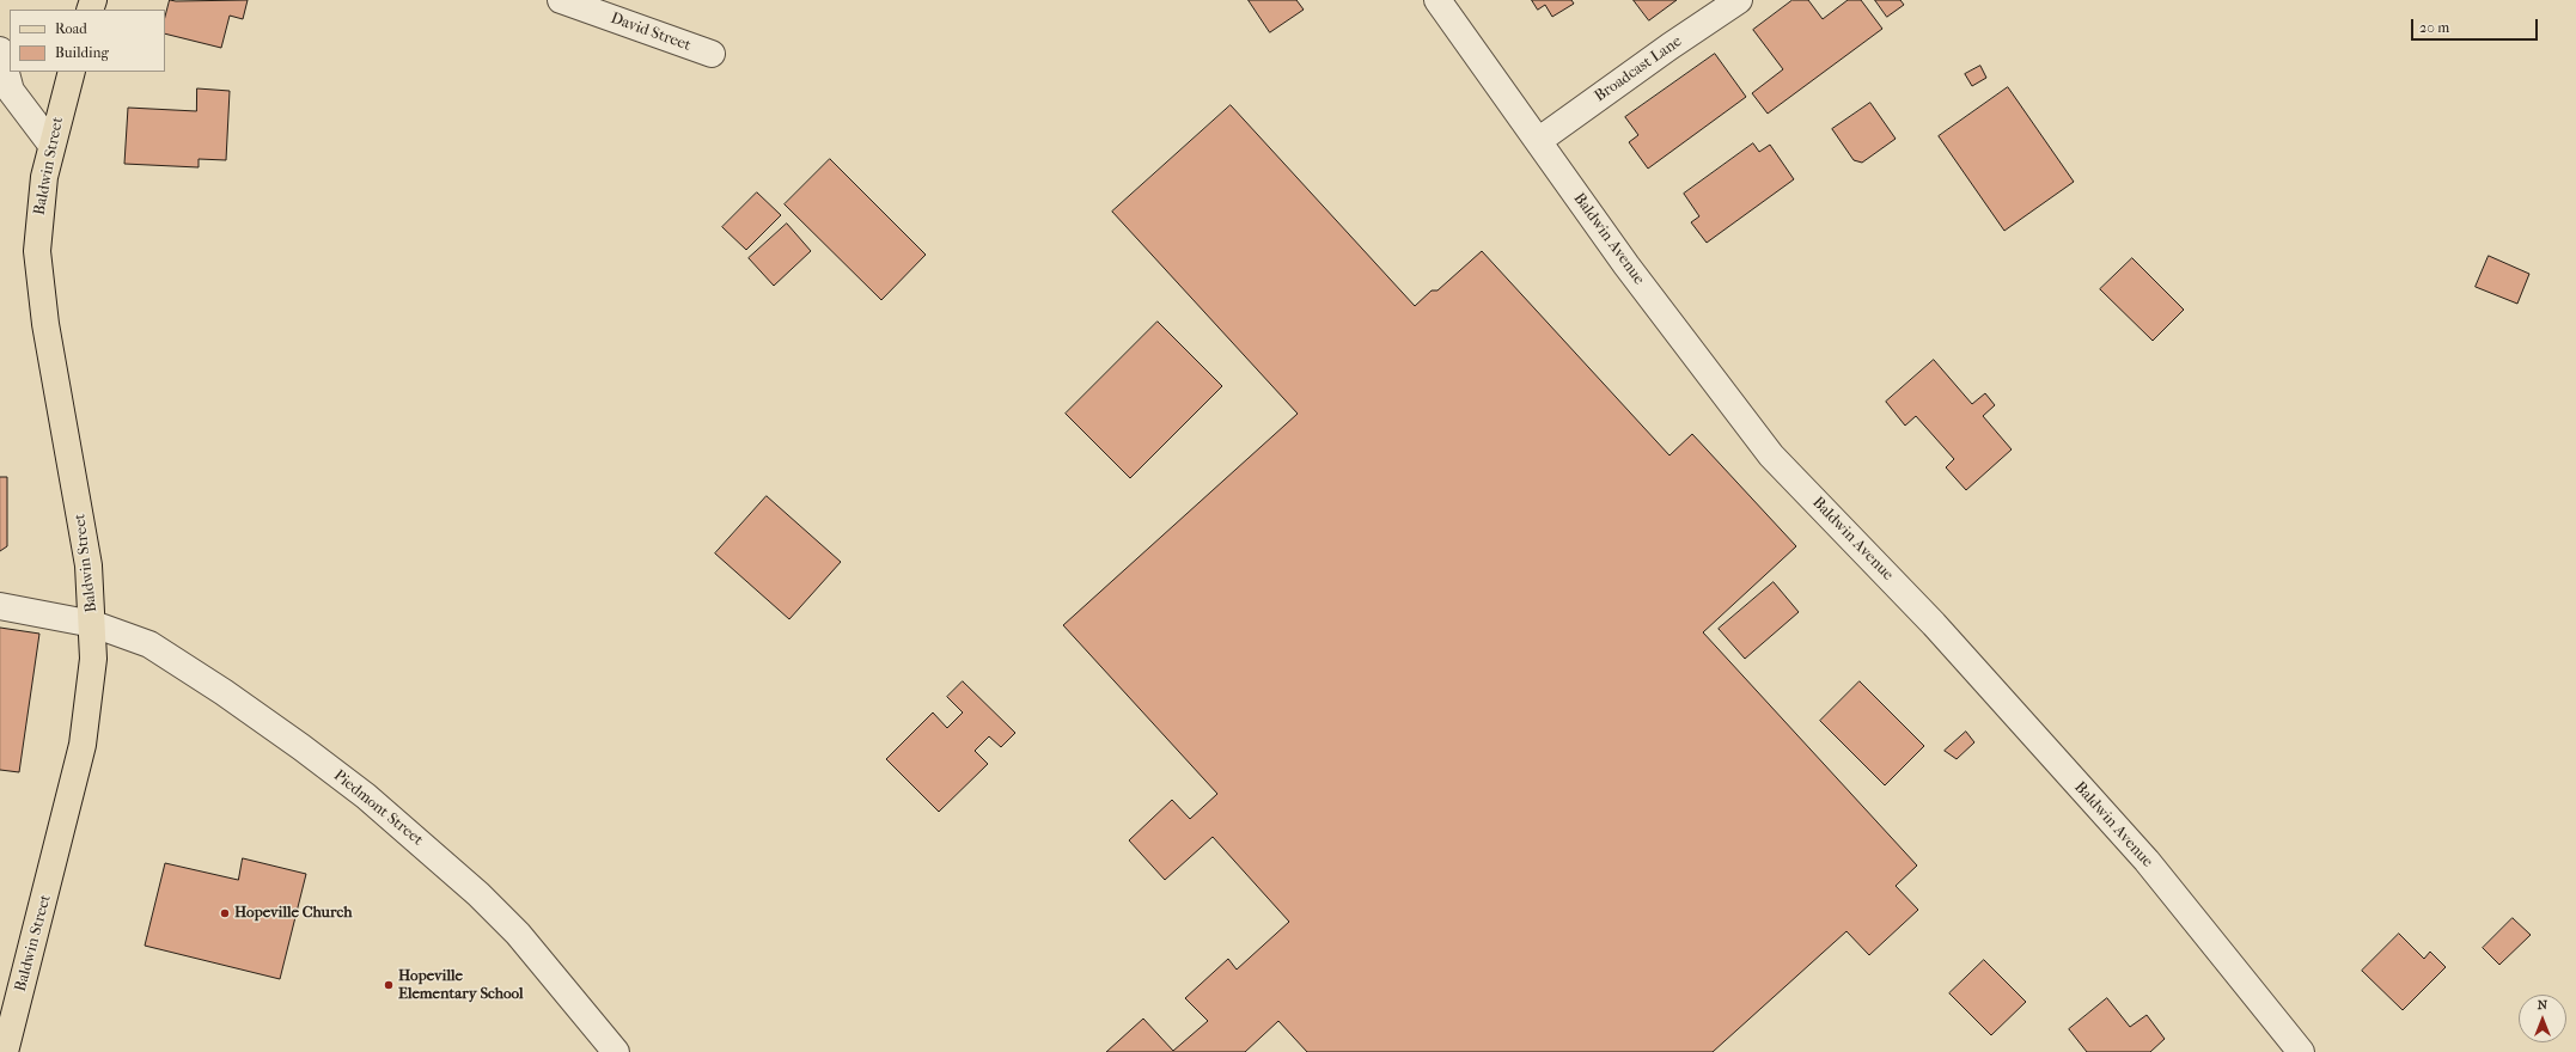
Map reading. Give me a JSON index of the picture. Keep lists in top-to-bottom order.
{
  "streets": {
    "main road": ["Baldwin Street"],
    "street": [
      "David Street",
      "Broadcast Lane",
      "Baldwin Avenue",
      "Piedmont Street"
    ]
  },
  "crossings": [
    ["Broadcast Lane", "Baldwin Avenue"],
    ["Baldwin Street", "Piedmont Street"]
  ],
  "places": ["Hopeville Church", "Hopeville Elementary School"],
  "legend": ["Road", "Building"],
  "scale_bar": "20 m",
  "north": "top"
}
